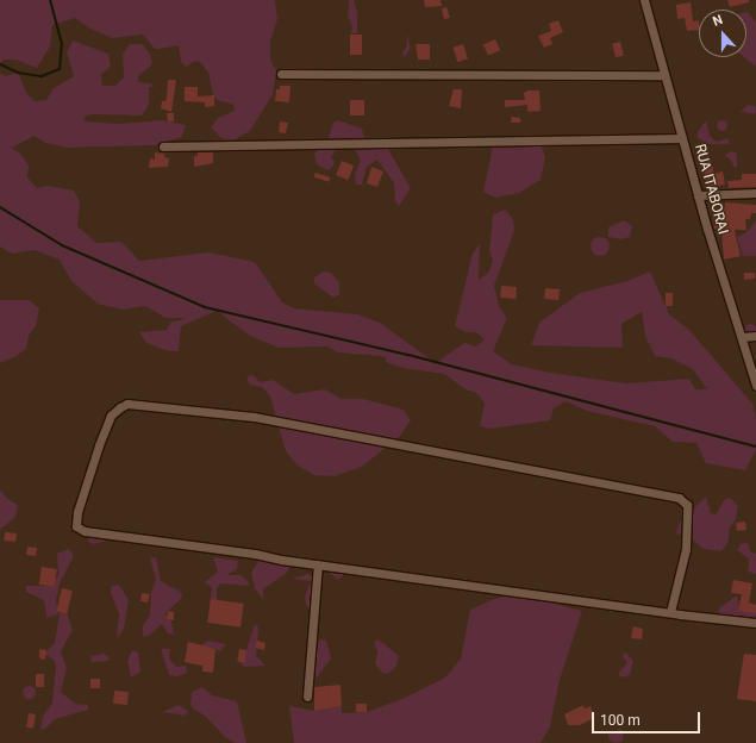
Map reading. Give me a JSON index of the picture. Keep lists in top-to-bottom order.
{
  "streets": {
    "street": ["RUA ITABORAI"]
  },
  "scale_bar": "100 m",
  "north": "top"
}
